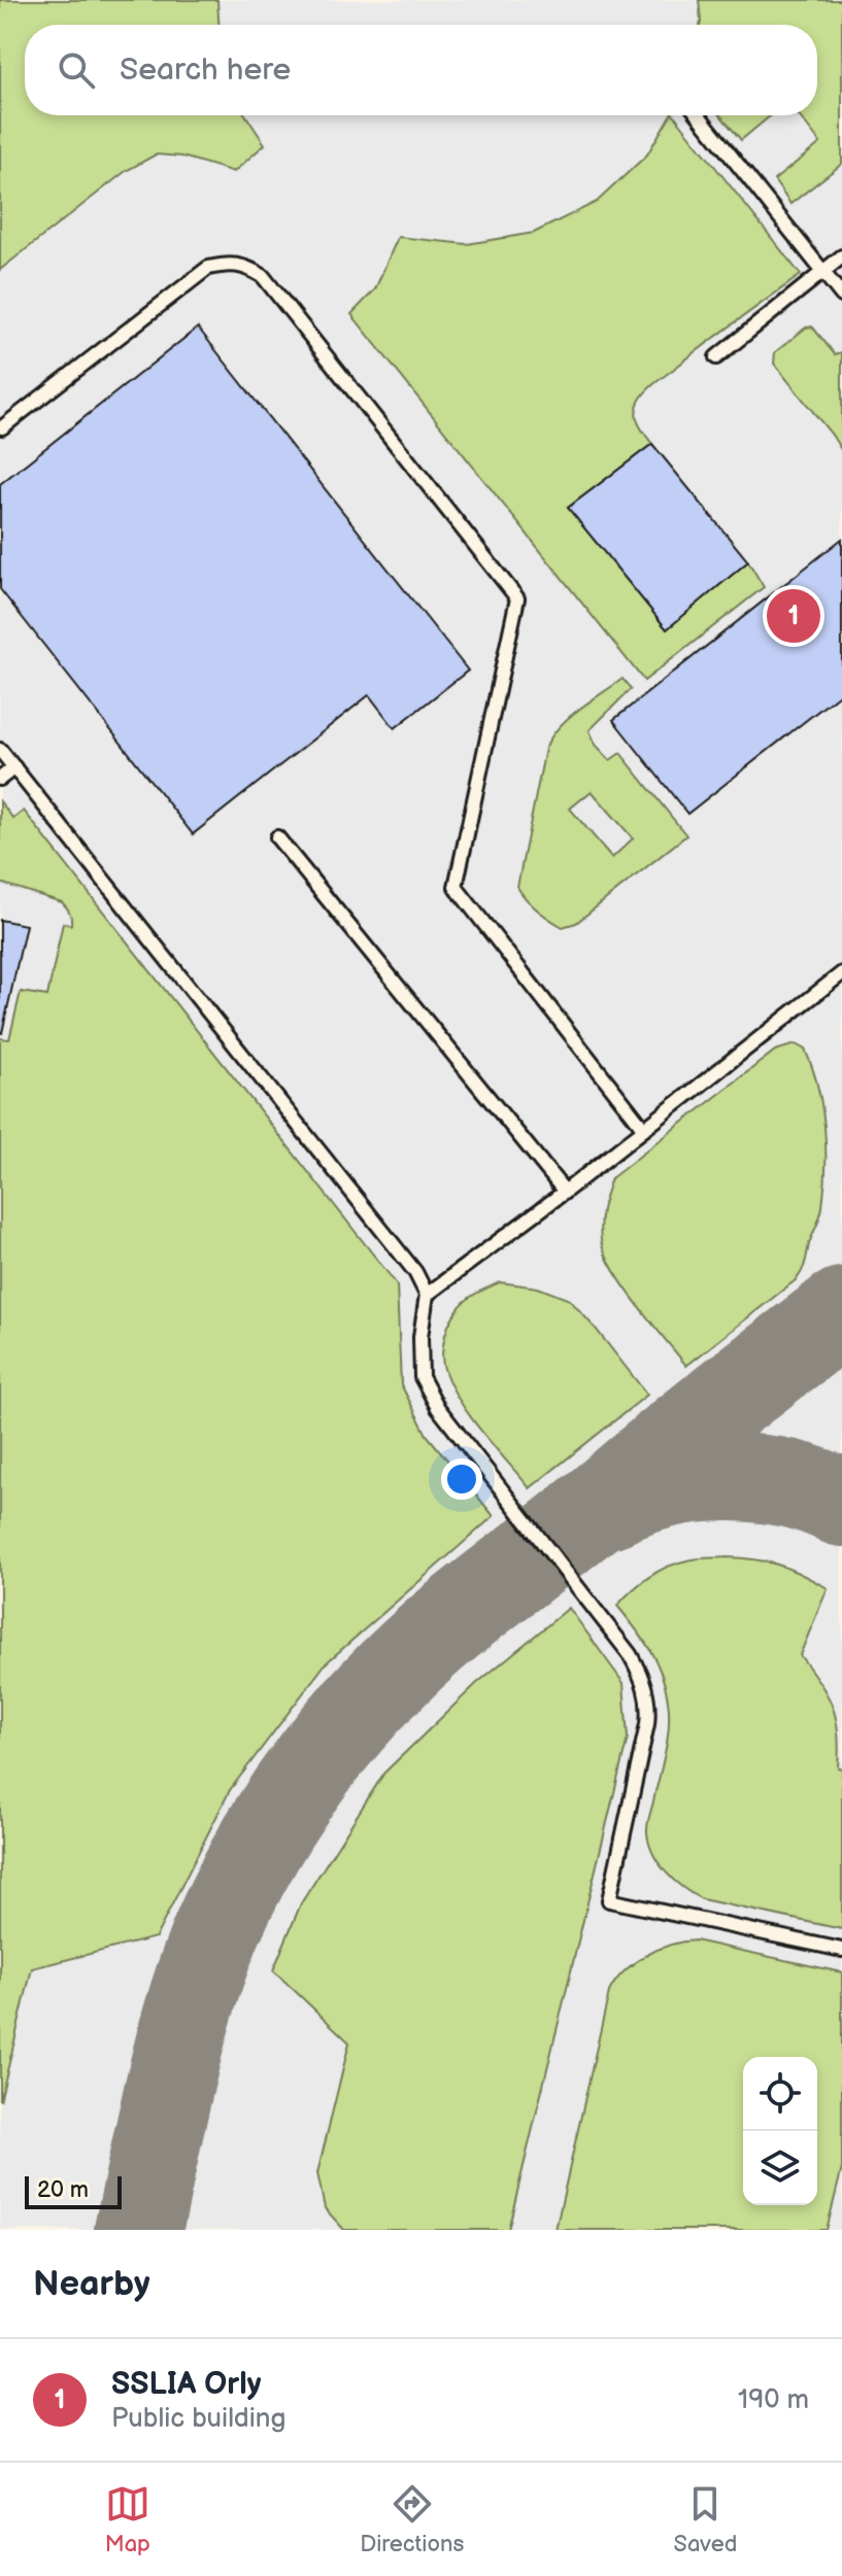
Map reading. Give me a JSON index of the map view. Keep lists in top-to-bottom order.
{
  "scale_bar": "20 m",
  "page": {
    "search": "Search here",
    "pins": "1",
    "scale": "20 m",
    "heading": "Nearby",
    "list": [
      {
        "mark": "1",
        "name": "SSLIA Orly",
        "note": "Public building",
        "value": "190 m"
      }
    ],
    "nav": ["Map", "Directions", "Saved"]
  }
}
